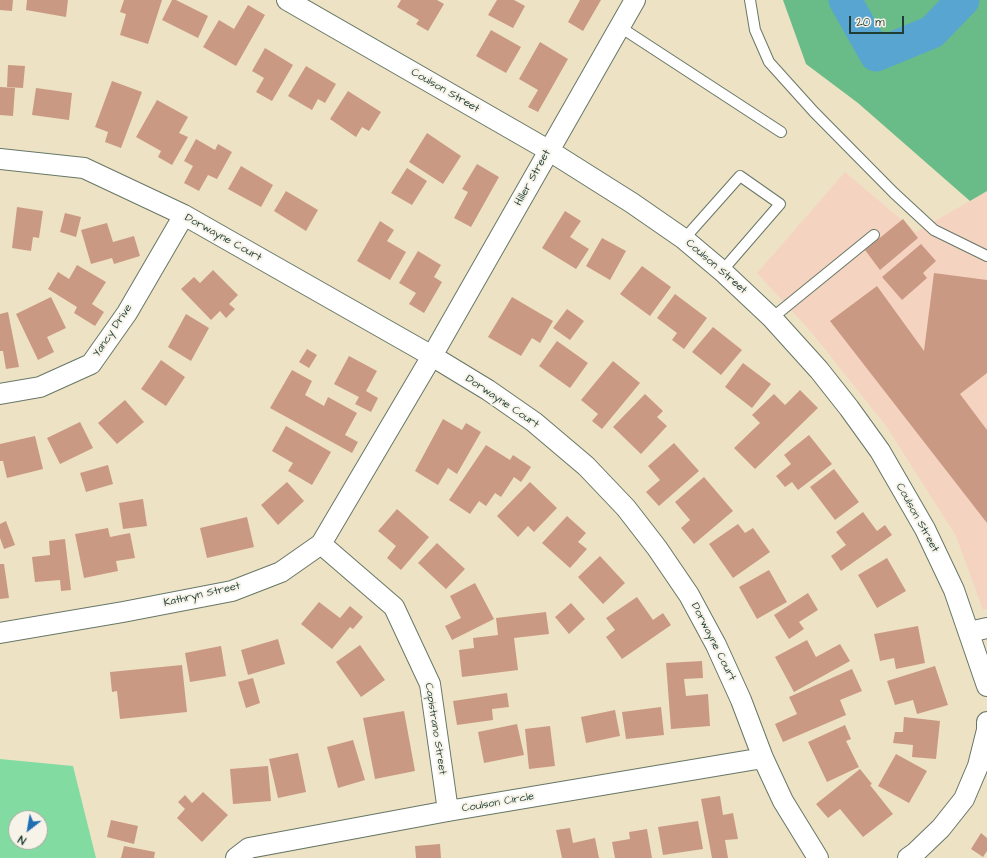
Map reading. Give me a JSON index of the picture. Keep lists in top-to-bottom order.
{
  "streets": {
    "street": [
      "Coulson Street",
      "Hiller Street",
      "Dorwayne Court",
      "Yancy Drive",
      "Kathryn Street",
      "Capistrano Street",
      "Coulson Circle"
    ]
  },
  "crossings": [
    ["Coulson Street", "Hiller Street"],
    ["Hiller Street", "Dorwayne Court"],
    ["Hiller Street", "Kathryn Street"],
    ["Dorwayne Court", "Yancy Drive"],
    ["Dorwayne Court", "Kathryn Street"],
    ["Dorwayne Court", "Coulson Circle"],
    ["Kathryn Street", "Capistrano Street"],
    ["Capistrano Street", "Coulson Circle"]
  ],
  "scale_bar": "20 m",
  "north": "bottom left"
}
